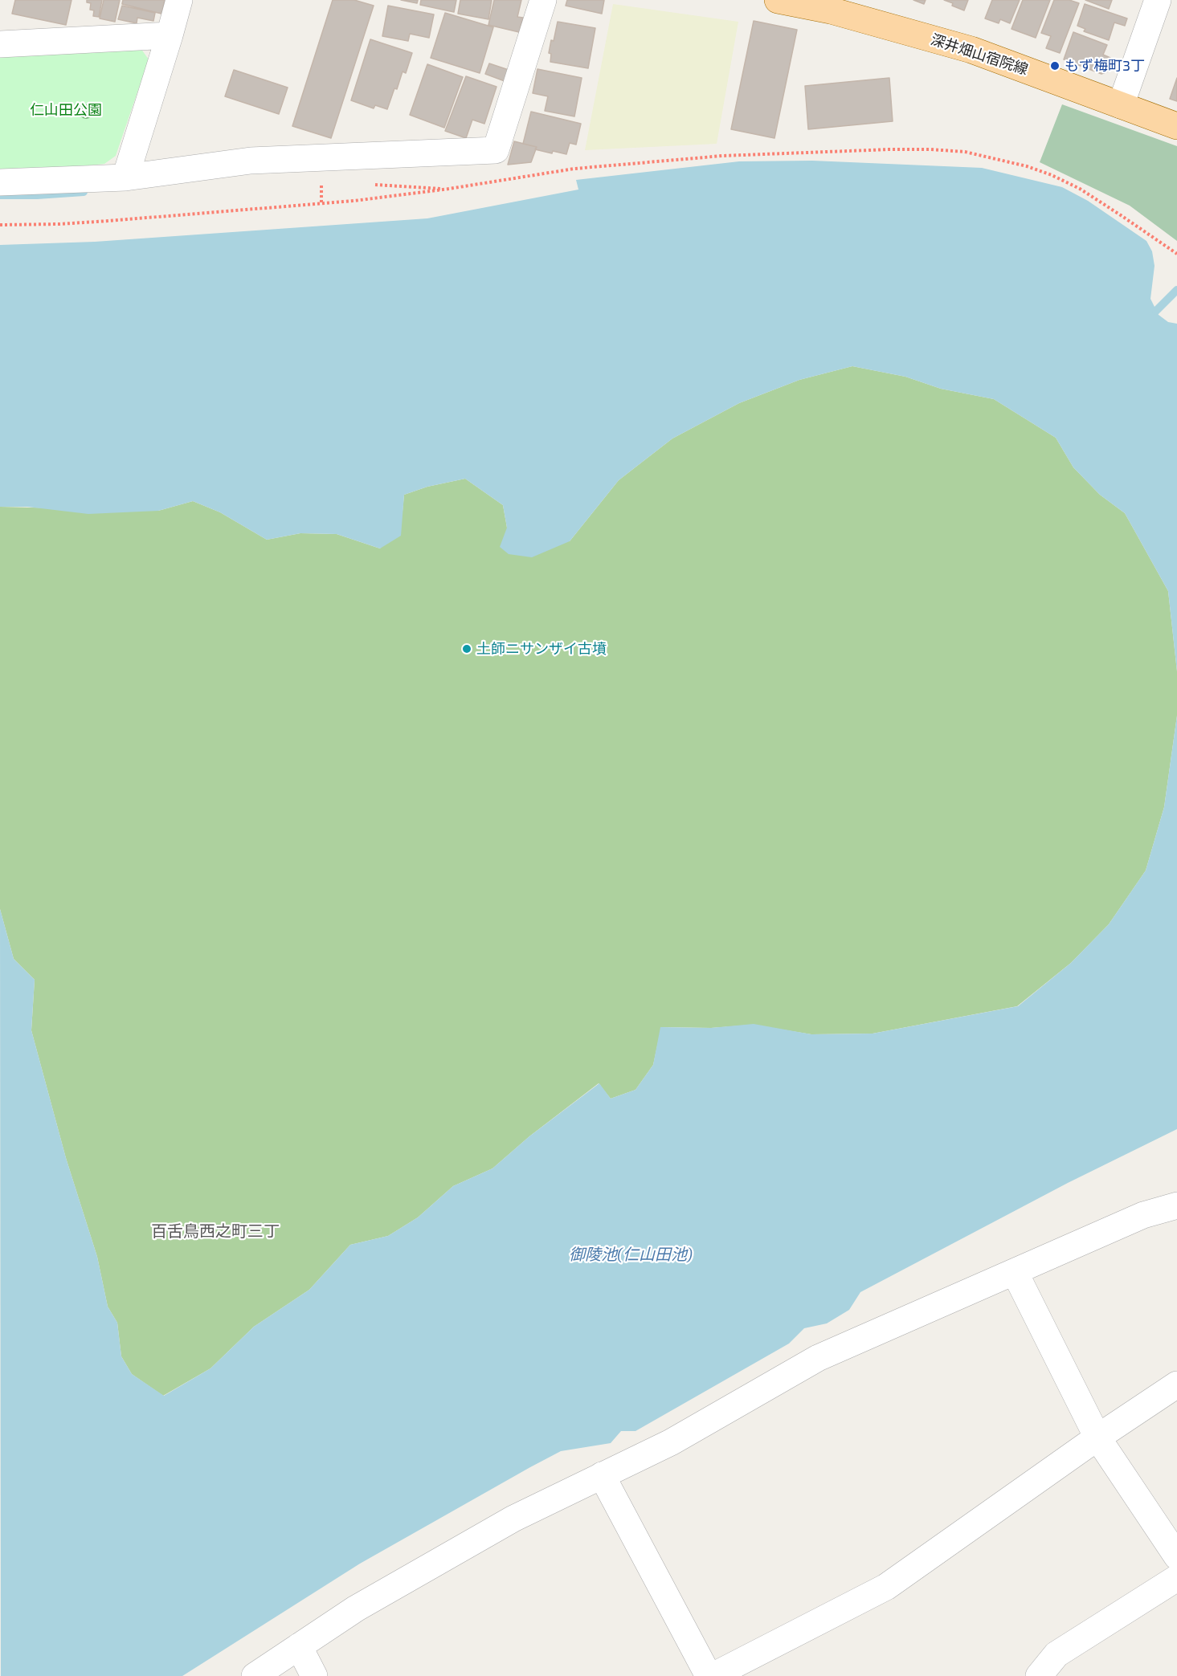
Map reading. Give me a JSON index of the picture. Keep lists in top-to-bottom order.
{
  "streets": {
    "main road": ["深井畑山宿院線"]
  },
  "districts": ["百舌鳥西之町三丁"],
  "water": ["御陵池(仁山田池)"],
  "parks": ["仁山田公園"],
  "places": ["もず梅町3丁", "土師ニサンザイ古墳"]
}
